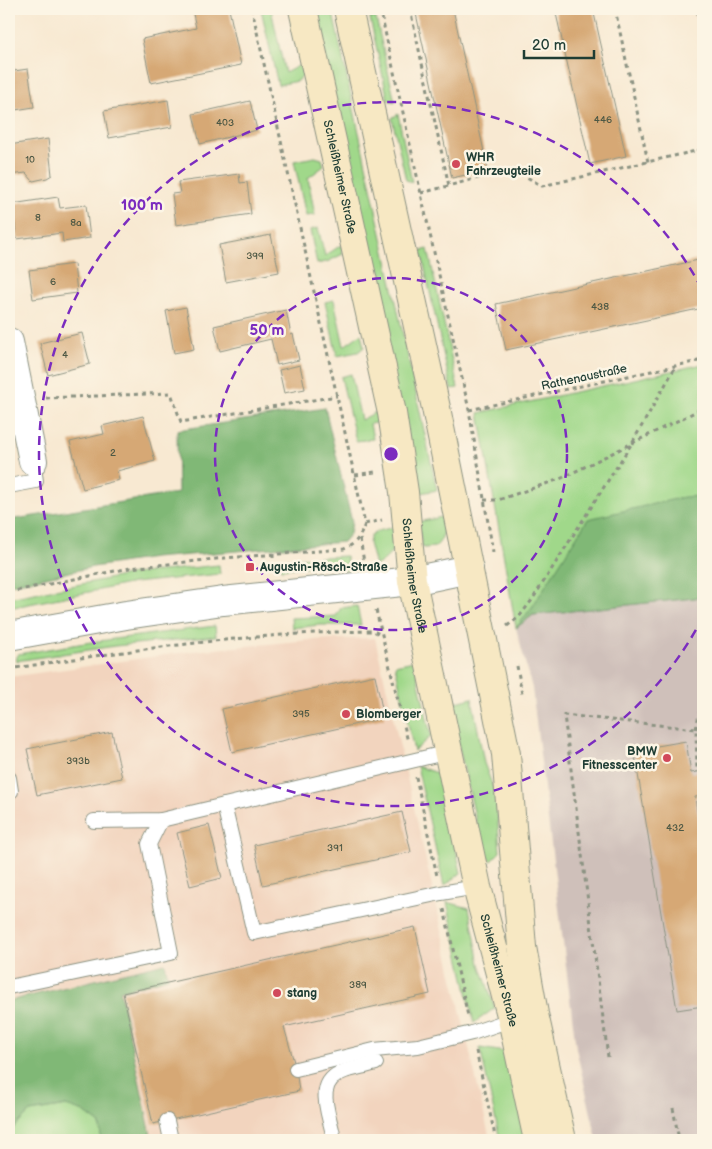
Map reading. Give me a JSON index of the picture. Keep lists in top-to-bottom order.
{
  "streets": {
    "main road": ["Schleißheimer Straße"],
    "path": ["Rathenaustraße"]
  },
  "places": {
    "other": [
      "WHR Fahrzeugteile",
      "Blomberger",
      "BMW Fitnesscenter",
      "stang"
    ],
    "transit": ["Augustin-Rösch-Straße"]
  },
  "house_numbers": [
    "446",
    "403",
    "10",
    "8",
    "8a",
    "399",
    "6",
    "438",
    "4",
    "2",
    "395",
    "393b",
    "432",
    "391",
    "389"
  ],
  "scale_bar": "20 m",
  "rings": ["100 m", "50 m"]
}
